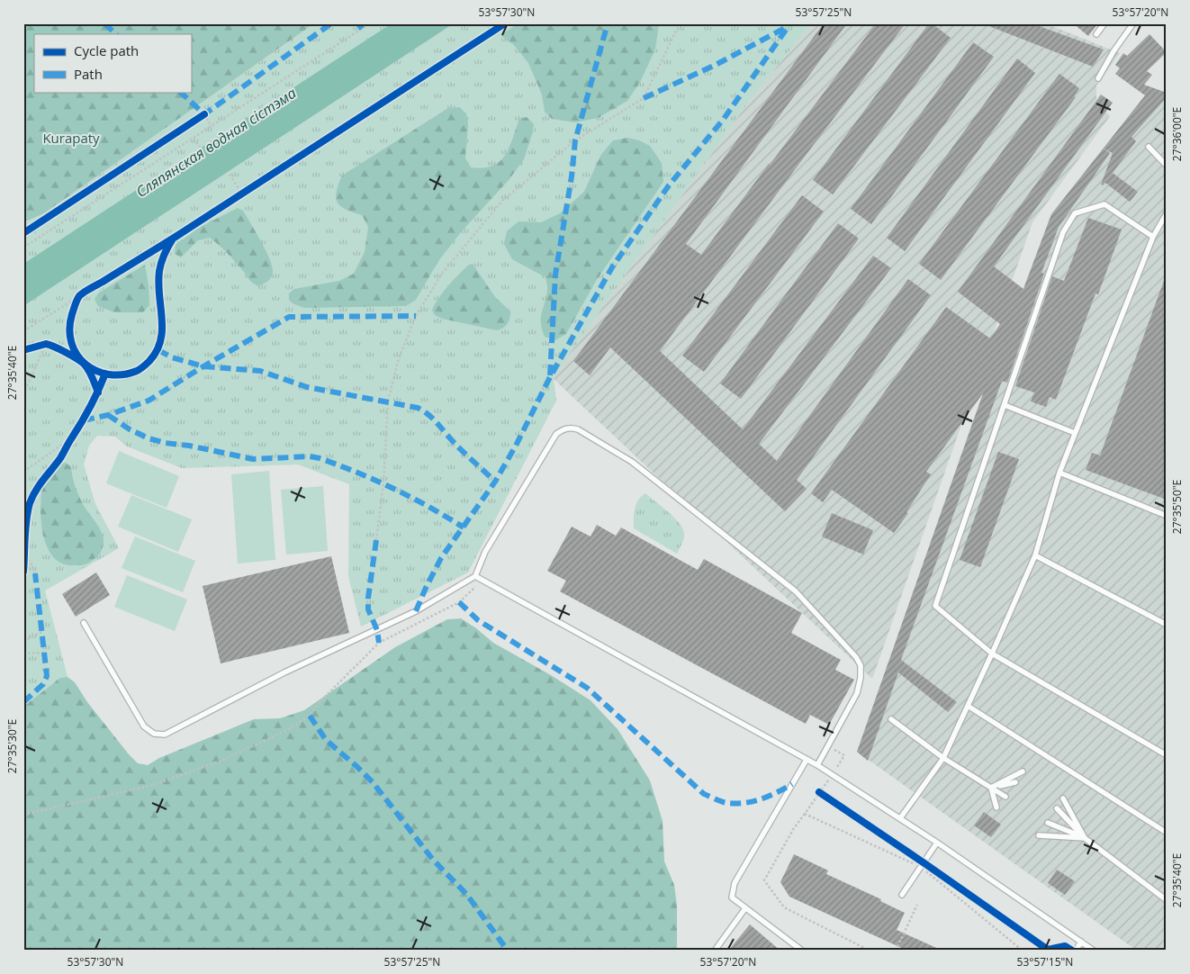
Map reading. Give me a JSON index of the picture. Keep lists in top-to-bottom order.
{
  "water": ["Сляпянская водная сістэма"],
  "parks": ["Kurapaty"],
  "legend": ["Cycle path", "Path"],
  "coordinates": [
    "53°57'30\"N",
    "53°57'25\"N",
    "53°57'20\"N",
    "27°36'00\"E",
    "27°35'40\"E",
    "27°35'50\"E",
    "27°35'30\"E",
    "53°57'15\"N"
  ]
}
